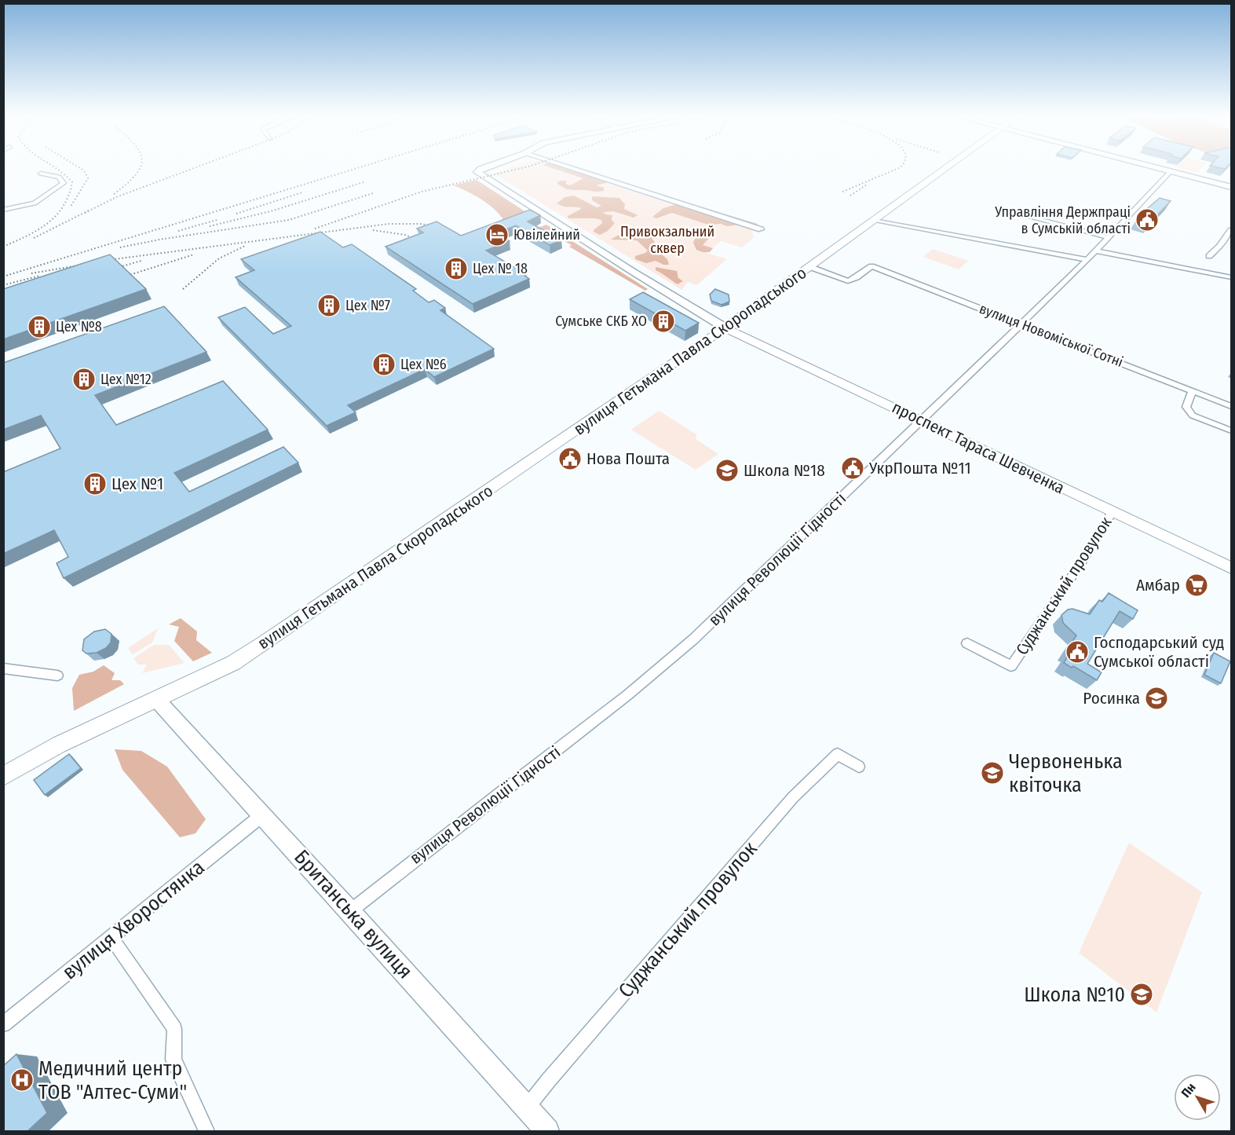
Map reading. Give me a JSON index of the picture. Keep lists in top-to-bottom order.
{
  "streets": {
    "main road": ["вулиця Гетьмана Павла Скоропадського", "проспект Тараса Шевченка", "Британська вулиця"],
    "street": [
      "вулиця Новоміської Сотні",
      "вулиця Революції Гідності",
      "Суджанський провулок",
      "вулиця Хворостянка"
    ]
  },
  "crossings": [
    ["вулиця Новоміської Сотні", "вулиця Гетьмана Павла Скоропадського"],
    ["вулиця Новоміської Сотні", "вулиця Революції Гідності"],
    ["вулиця Гетьмана Павла Скоропадського", "проспект Тараса Шевченка"],
    ["вулиця Гетьмана Павла Скоропадського", "Британська вулиця"],
    ["проспект Тараса Шевченка", "вулиця Революції Гідності"],
    ["проспект Тараса Шевченка", "Суджанський провулок"],
    ["вулиця Революції Гідності", "Британська вулиця"],
    ["Суджанський провулок", "Британська вулиця"],
    ["Британська вулиця", "вулиця Хворостянка"]
  ],
  "parks": ["Привокзальний сквер"],
  "places": {
    "public building": [
      "Управління Держпраці в Сумській області",
      "Нова Пошта",
      "УкрПошта №11",
      "Господарський суд Сумської області"
    ],
    "hotel": ["Ювілейний"],
    "building": [
      "Цех № 18",
      "Цех №7",
      "Сумське СКБ ХО",
      "Цех №8",
      "Цех №6",
      "Цех №12",
      "Цех №1"
    ],
    "school or university": [
      "Школа №18",
      "Росинка",
      "Червоненька квіточка",
      "Школа №10"
    ],
    "supermarket": ["Амбар"],
    "hospital": ["Медичний центр ТОВ \"Алтес-Суми\""]
  },
  "north": "top left"
}
